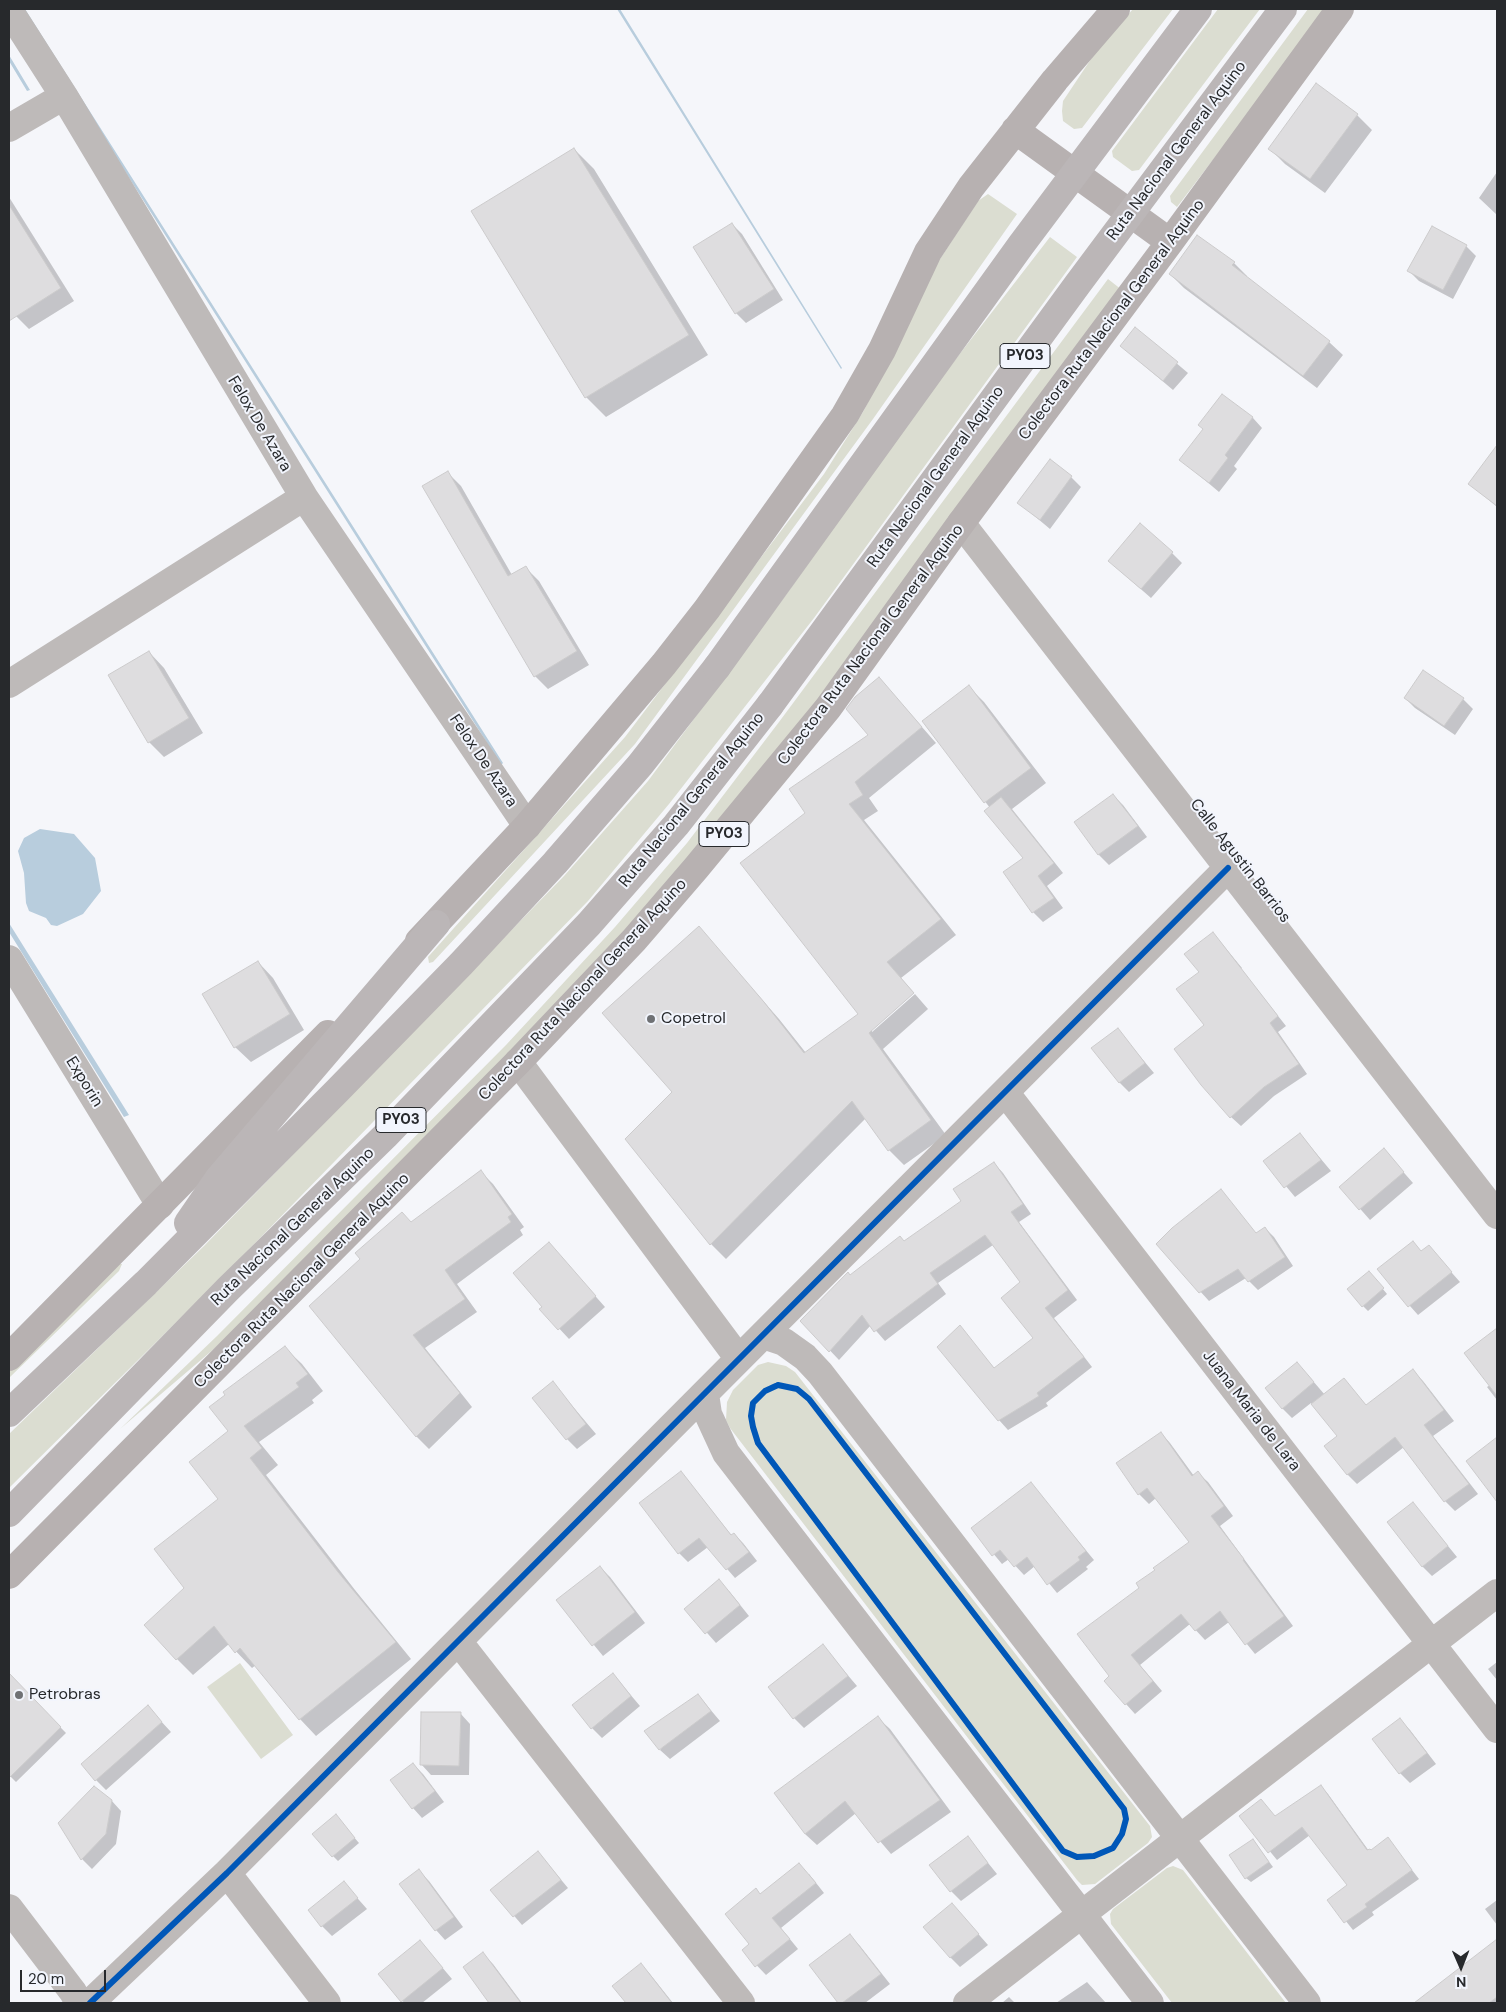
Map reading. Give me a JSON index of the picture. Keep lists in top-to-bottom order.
{
  "streets": {
    "highway": ["Ruta Nacional General Aquino", "PY03"],
    "main road": ["Colectora Ruta Nacional General Aquino"],
    "street": [
      "Felox De Azara",
      "Calle Agustin Barrios",
      "Exporin",
      "Juana Maria de Lara"
    ]
  },
  "crossings": [
    ["Colectora Ruta Nacional General Aquino", "Calle Agustin Barrios"]
  ],
  "places": ["Copetrol", "Petrobras"],
  "scale_bar": "20 m",
  "north": "bottom"
}
